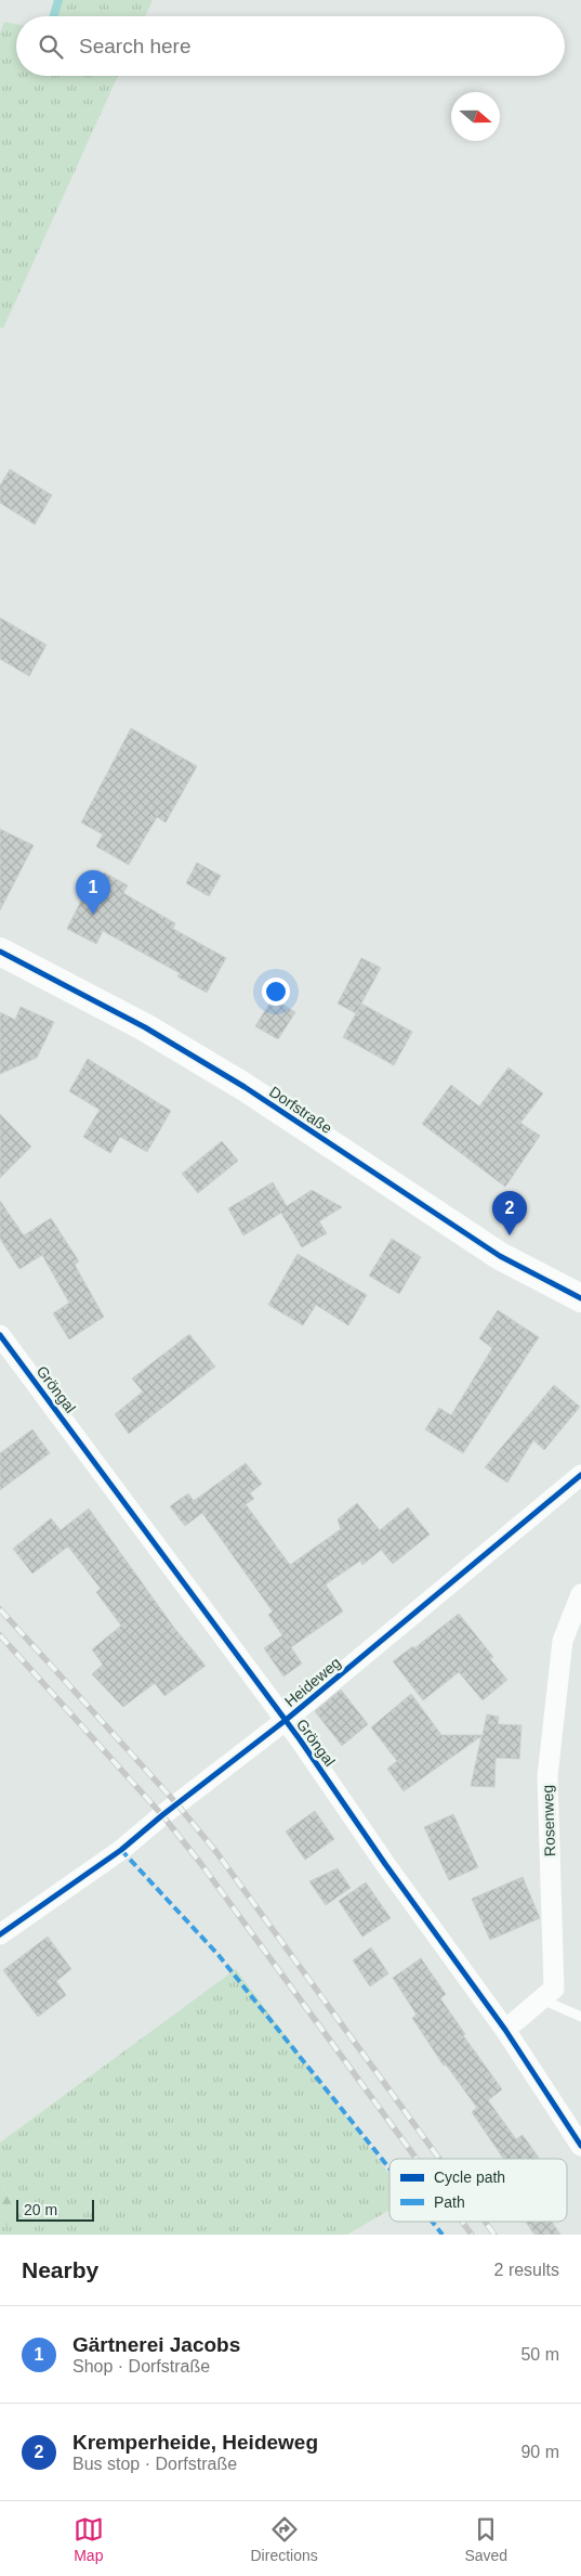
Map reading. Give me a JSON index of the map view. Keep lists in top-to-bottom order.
{
  "streets": {
    "main road": ["Dorfstraße"],
    "street": ["Gröngal", "Heideweg", "Rosenweg"]
  },
  "crossings": [
    ["Gröngal", "Heideweg"],
    ["Gröngal", "Rosenweg"]
  ],
  "legend": ["Cycle path", "Path"],
  "scale_bar": "20 m",
  "north": "right",
  "page": {
    "search": "Search here",
    "pins": ["1", "2"],
    "scale": "20 m",
    "heading": ["Nearby", "2 results"],
    "list": [
      {
        "mark": "1",
        "name": "Gärtnerei Jacobs",
        "note": "Shop · Dorfstraße",
        "value": "50 m"
      },
      {
        "mark": "2",
        "name": "Kremperheide, Heideweg",
        "note": "Bus stop · Dorfstraße",
        "value": "90 m"
      }
    ],
    "nav": ["Map", "Directions", "Saved"]
  }
}
